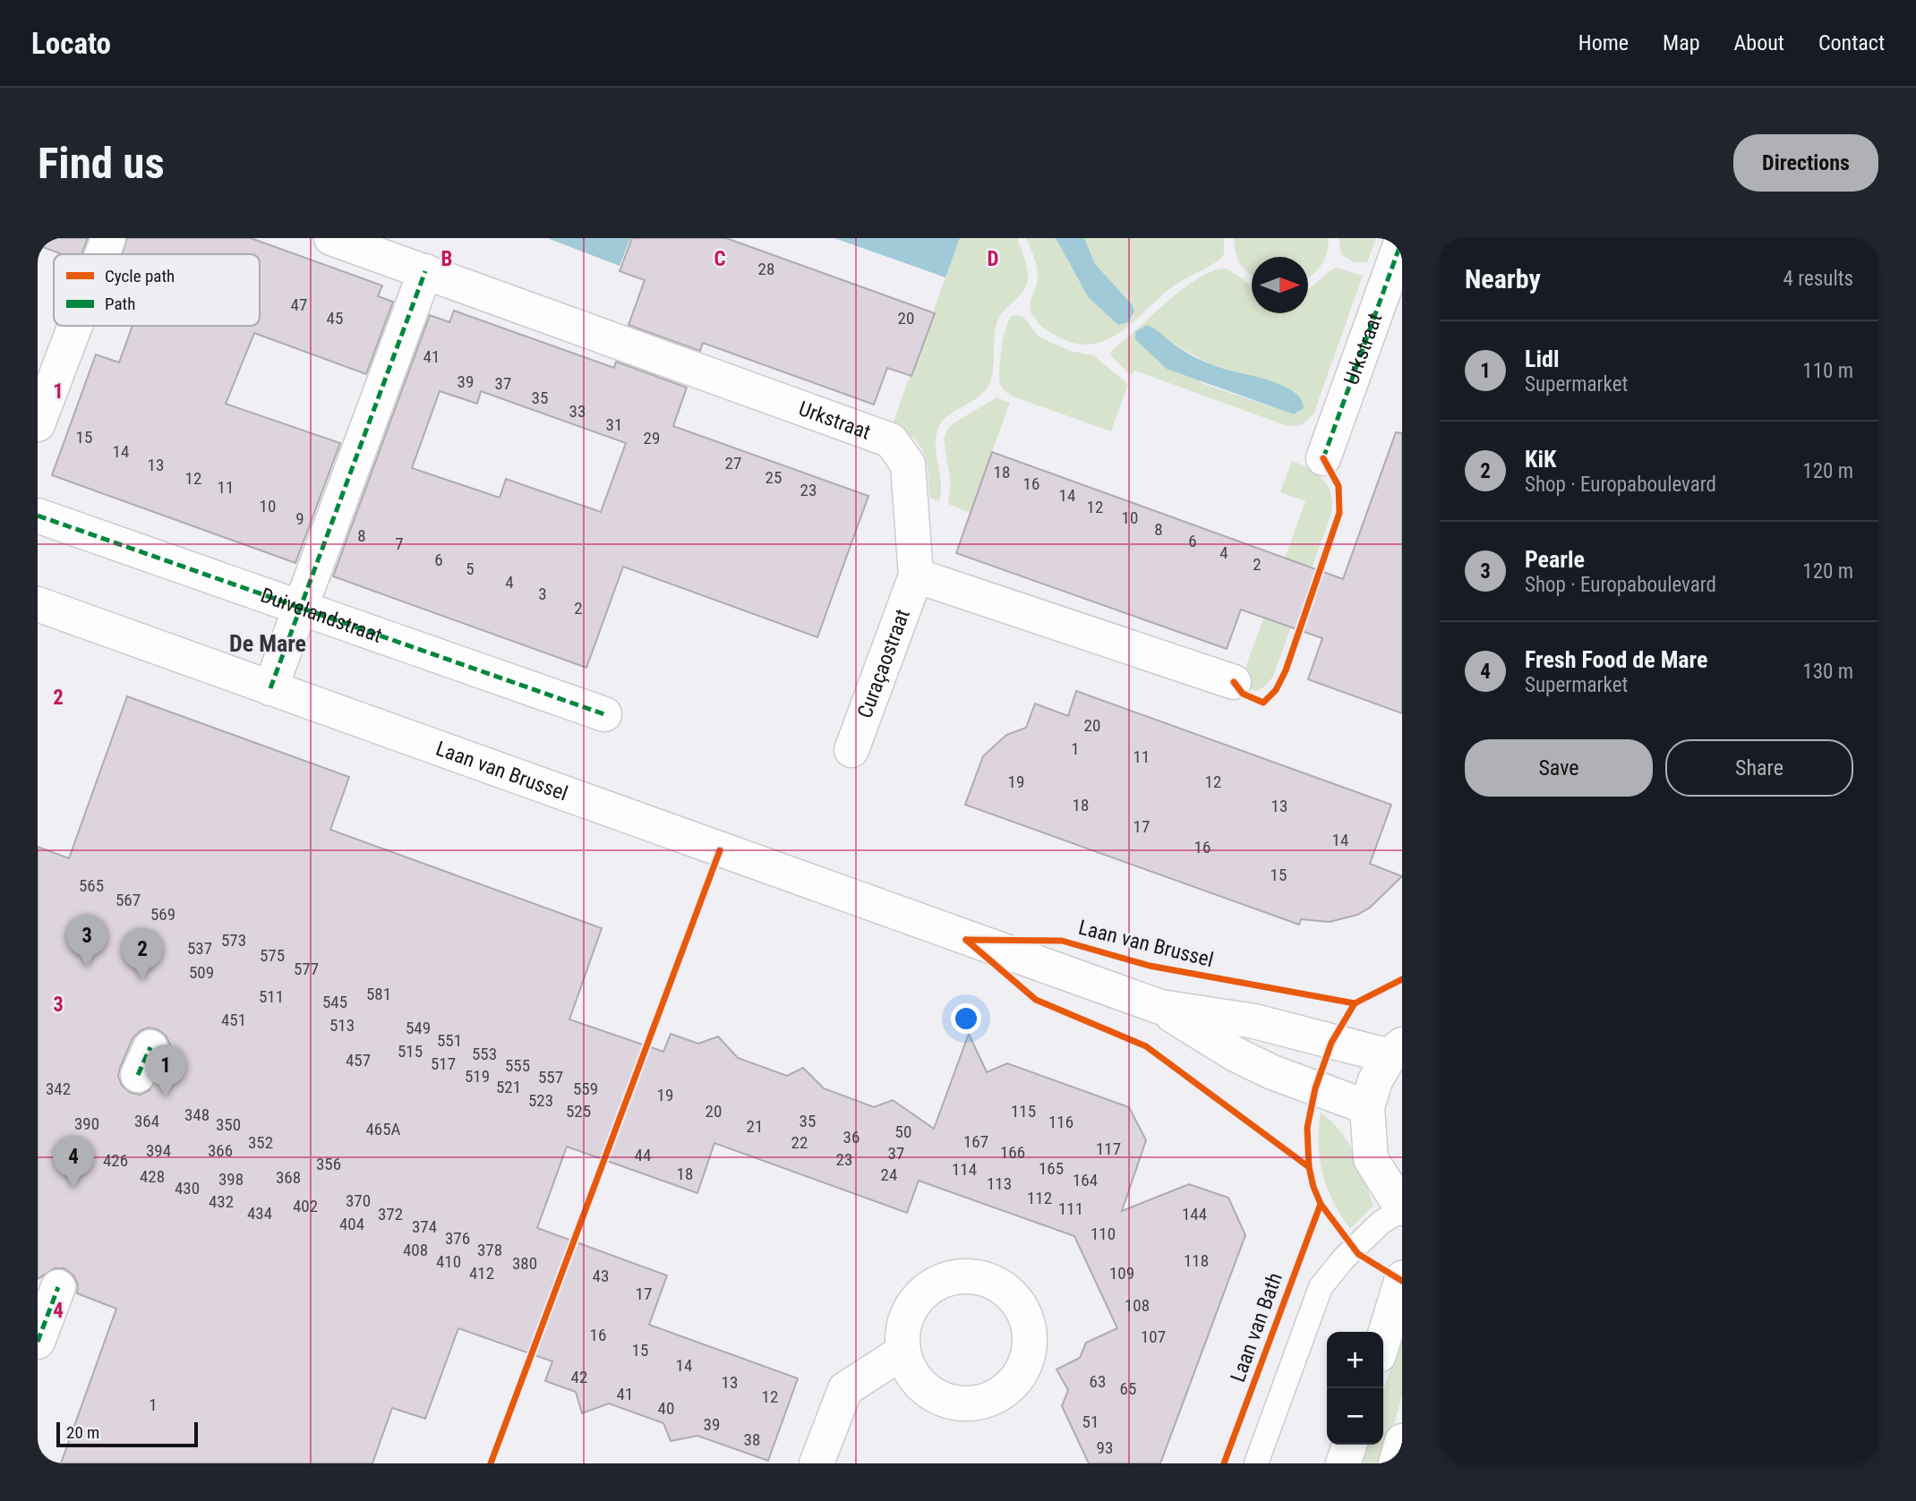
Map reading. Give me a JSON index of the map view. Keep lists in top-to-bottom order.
{
  "streets": {
    "street": [
      "Urkstraat",
      "Duivelandstraat",
      "Curaçaostraat",
      "Laan van Brussel"
    ],
    "cycle path": ["Laan van Bath"]
  },
  "crossings": [
    ["Urkstraat", "Curaçaostraat"]
  ],
  "districts": ["De Mare"],
  "house_numbers": [
    "28",
    "47",
    "45",
    "20",
    "41",
    "39",
    "37",
    "35",
    "33",
    "31",
    "15",
    "29",
    "14",
    "27",
    "13",
    "18",
    "25",
    "12",
    "16",
    "11",
    "23",
    "14",
    "10",
    "12",
    "10",
    "9",
    "8",
    "8",
    "6",
    "7",
    "4",
    "6",
    "2",
    "5",
    "4",
    "3",
    "2",
    "20",
    "1",
    "11",
    "19",
    "12",
    "18",
    "13",
    "17",
    "14",
    "16",
    "15",
    "565",
    "567",
    "569",
    "573",
    "537",
    "575",
    "577",
    "509",
    "581",
    "511",
    "545",
    "451",
    "513",
    "549",
    "551",
    "515",
    "553",
    "457",
    "517",
    "555",
    "519",
    "557",
    "521",
    "342",
    "559",
    "19",
    "523",
    "525",
    "20",
    "115",
    "348",
    "364",
    "35",
    "116",
    "390",
    "350",
    "21",
    "465A",
    "50",
    "36",
    "167",
    "352",
    "22",
    "117",
    "394",
    "366",
    "166",
    "37",
    "44",
    "23",
    "426",
    "356",
    "165",
    "114",
    "18",
    "24",
    "428",
    "368",
    "398",
    "164",
    "113",
    "430",
    "112",
    "370",
    "432",
    "402",
    "111",
    "434",
    "372",
    "144",
    "404",
    "374",
    "110",
    "376",
    "408",
    "378",
    "118",
    "410",
    "380",
    "412",
    "109",
    "43",
    "17",
    "108",
    "16",
    "107",
    "15",
    "14",
    "42",
    "63",
    "13",
    "65",
    "41",
    "12",
    "1",
    "40",
    "51",
    "39",
    "38",
    "93"
  ],
  "legend": ["Cycle path", "Path"],
  "scale_bar": "20 m",
  "north": "right",
  "page": {
    "header": "Locato",
    "nav": [
      "Home",
      "Map",
      "About",
      "Contact"
    ],
    "buttons": [
      "Directions",
      ["Save", "Share"]
    ],
    "title": "Find us",
    "heading": ["Nearby", "4 results"],
    "list": [
      {
        "mark": "1",
        "name": "Lidl",
        "note": "Supermarket",
        "value": "110 m"
      },
      {
        "mark": "2",
        "name": "KiK",
        "note": "Shop · Europaboulevard",
        "value": "120 m"
      },
      {
        "mark": "3",
        "name": "Pearle",
        "note": "Shop · Europaboulevard",
        "value": "120 m"
      },
      {
        "mark": "4",
        "name": "Fresh Food de Mare",
        "note": "Supermarket",
        "value": "130 m"
      }
    ],
    "pins": [
      "3",
      "2",
      "1",
      "4"
    ],
    "map_buttons": ["+", "−"],
    "scale": "20 m"
  },
  "grid": {
    "columns": ["B", "C", "D"],
    "rows": [
      "1",
      "2",
      "3",
      "4"
    ]
  }
}
